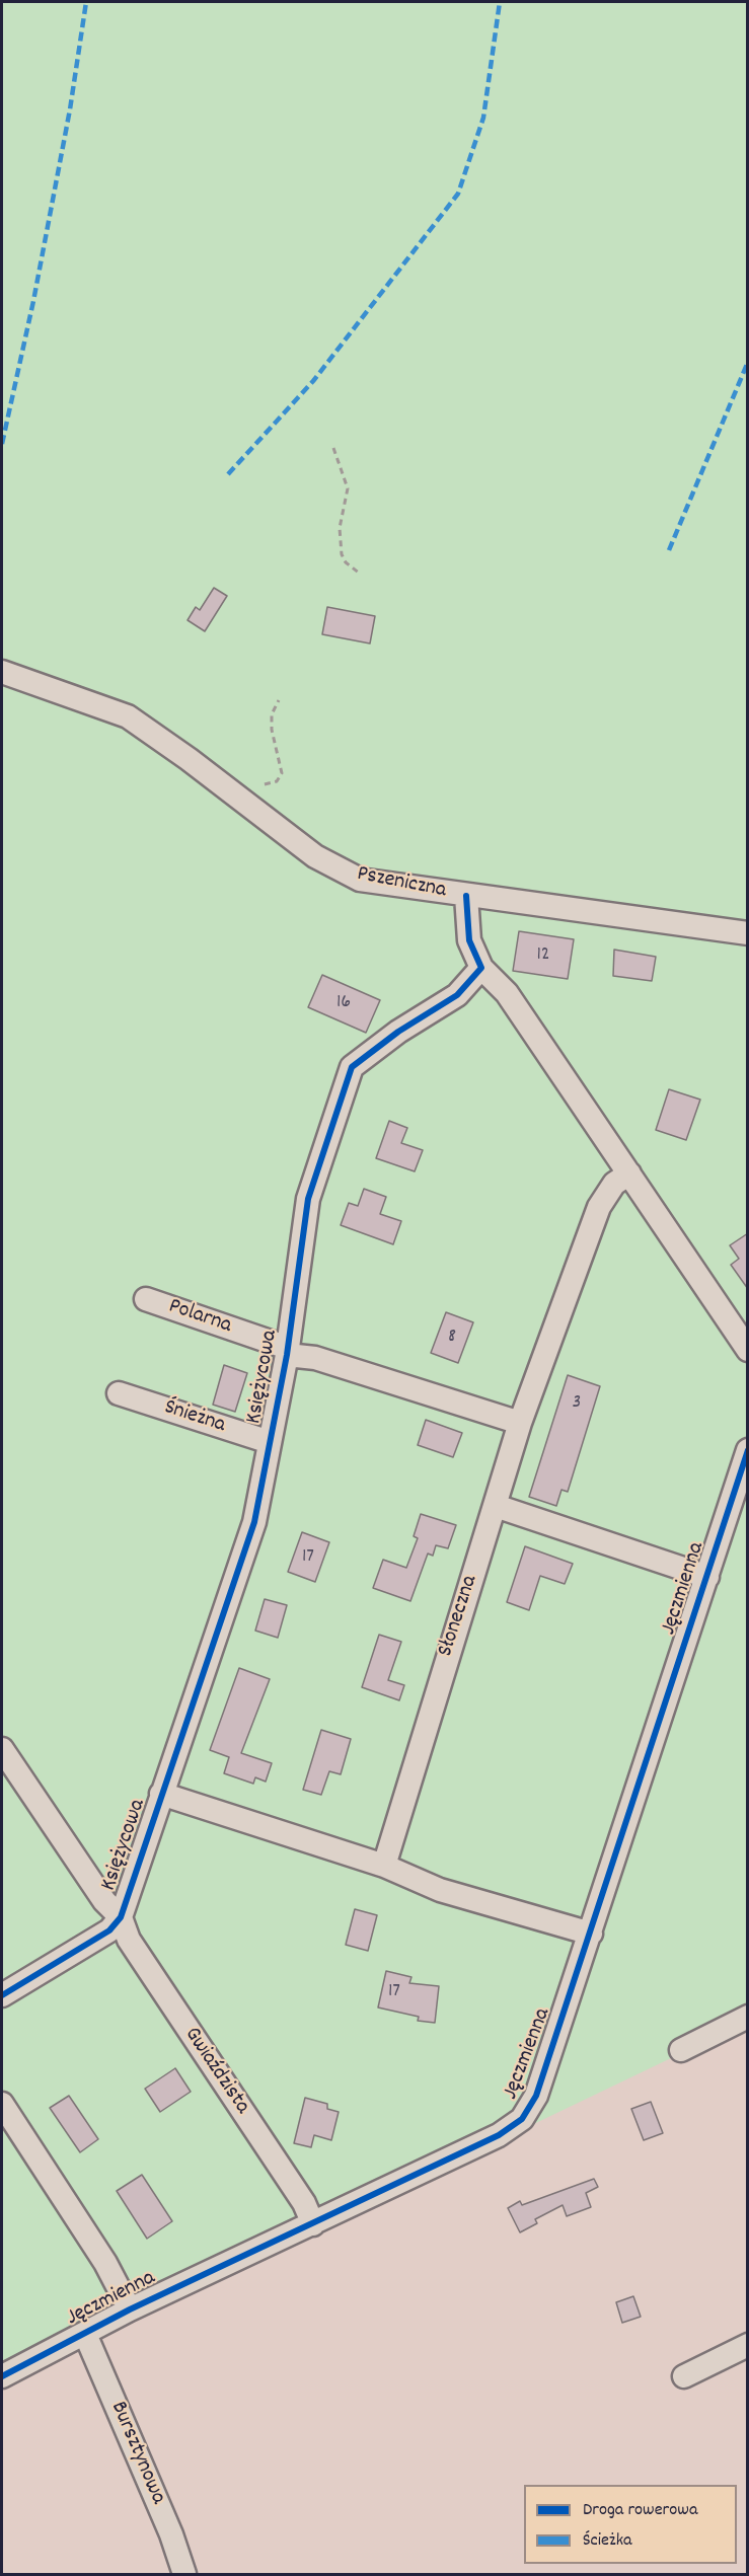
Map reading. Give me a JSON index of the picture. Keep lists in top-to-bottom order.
{
  "streets": {
    "street": [
      "Pszeniczna",
      "Polarna",
      "Księżycowa",
      "Śnieżna",
      "Jęczmienna",
      "Słoneczna",
      "Gwiaździsta",
      "Bursztynowa"
    ]
  },
  "crossings": [
    ["Polarna", "Księżycowa"],
    ["Polarna", "Słoneczna"],
    ["Księżycowa", "Śnieżna"],
    ["Księżycowa", "Gwiaździsta"],
    ["Jęczmienna", "Gwiaździsta"],
    ["Jęczmienna", "Bursztynowa"]
  ],
  "house_numbers": [
    "12",
    "16",
    "8",
    "3",
    "17",
    "17"
  ],
  "legend": ["Droga rowerowa", "Ścieżka"]
}
